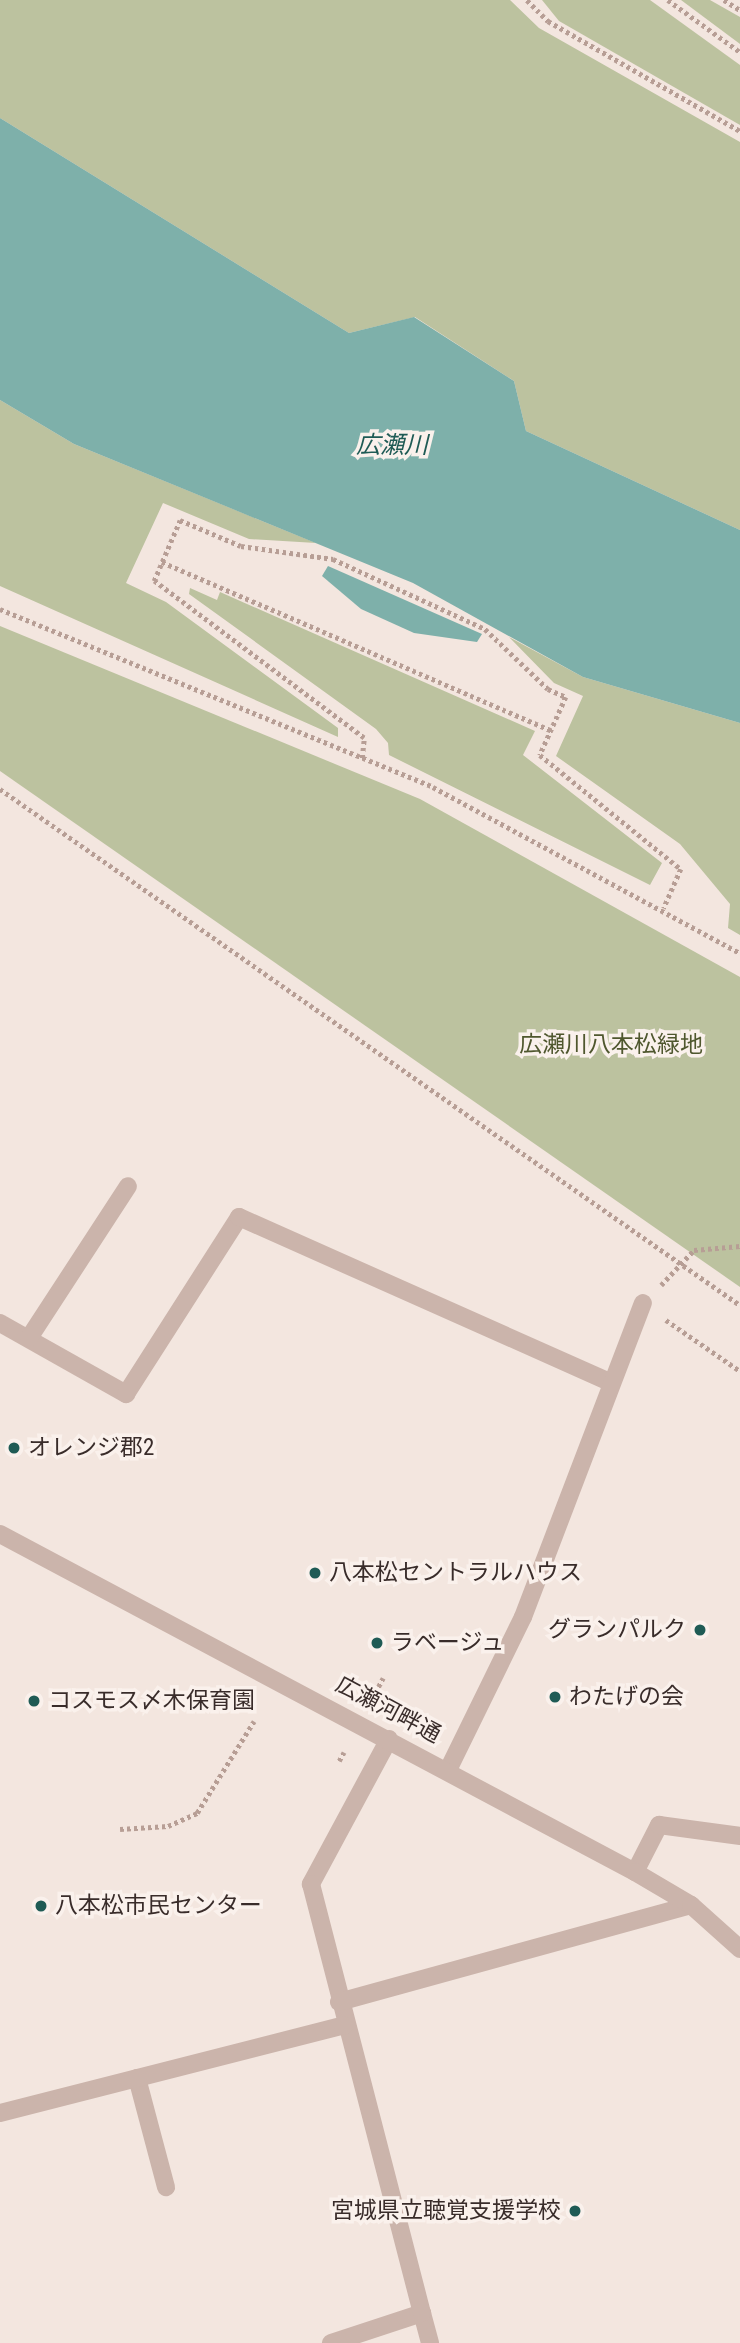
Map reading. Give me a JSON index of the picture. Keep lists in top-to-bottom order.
{
  "streets": {
    "street": ["広瀬河畔通"]
  },
  "water": ["広瀬川"],
  "parks": ["広瀬川八本松緑地"],
  "places": [
    "オレンジ郡2",
    "八本松セントラルハウス",
    "グランパルク",
    "ラベージュ",
    "わたげの会",
    "コスモス〆木保育園",
    "八本松市民センター",
    "宮城県立聴覚支援学校"
  ]
}
